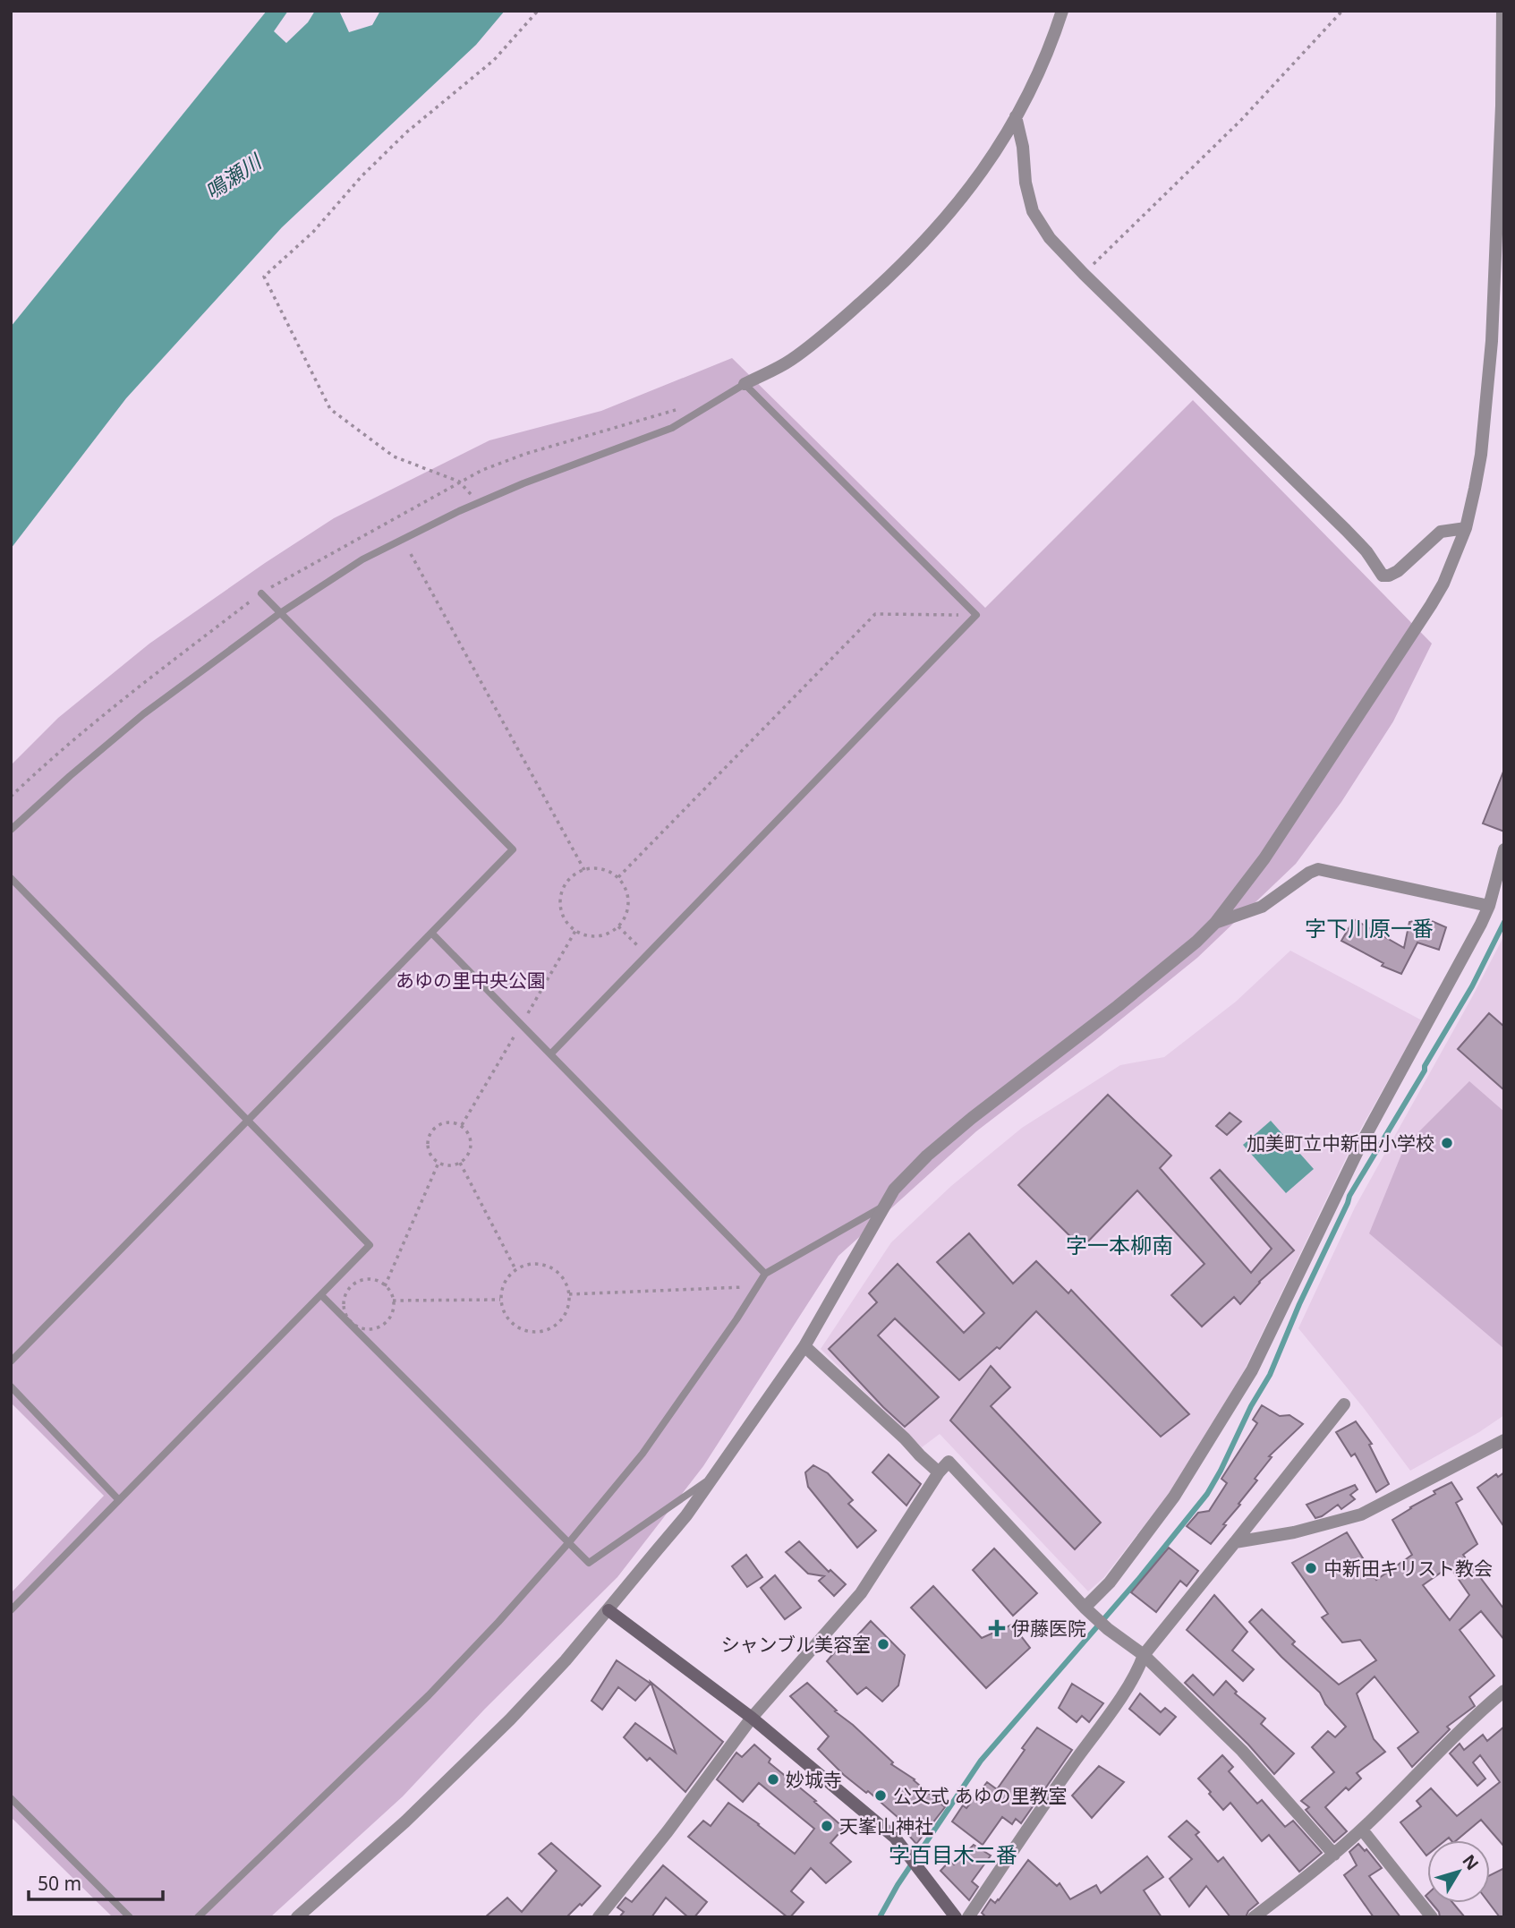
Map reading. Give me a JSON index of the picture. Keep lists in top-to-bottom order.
{
  "districts": ["字下川原一番", "字一本柳南", "字百目木二番"],
  "water": ["鳴瀬川"],
  "parks": ["あゆの里中央公園"],
  "places": {
    "other": [
      "加美町立中新田小学校",
      "中新田キリスト教会",
      "シャンブル美容室",
      "妙城寺",
      "公文式 あゆの里教室",
      "天峯山神社"
    ],
    "health": ["伊藤医院"]
  },
  "scale_bar": "50 m",
  "north": "top right"
}
